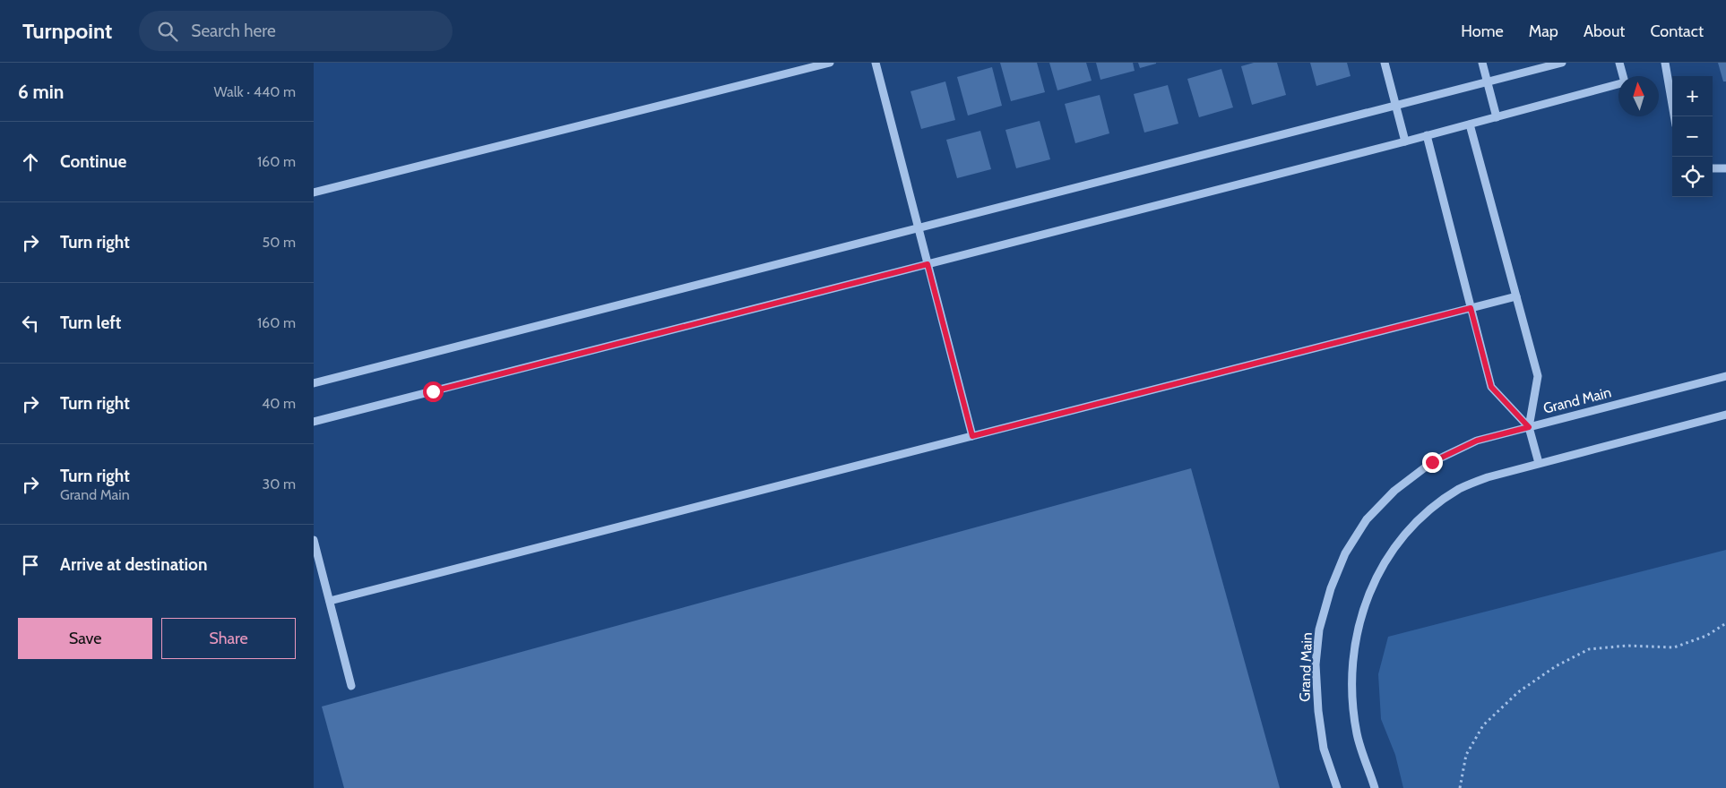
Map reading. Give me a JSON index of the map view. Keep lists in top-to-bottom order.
{
  "streets": {
    "street": ["Grand Main"]
  },
  "north": "top",
  "page": {
    "header": "Turnpoint",
    "search": "Search here",
    "nav": [
      "Home",
      "Map",
      "About",
      "Contact"
    ],
    "heading": ["6 min", "Walk · 440 m"],
    "map_buttons": ["+", "−"],
    "list": [
      ["Continue", "160 m"],
      ["Turn right", "50 m"],
      ["Turn left", "160 m"],
      ["Turn right", "40 m"],
      ["Turn right", "Grand Main", "30 m"],
      "Arrive at destination"
    ],
    "buttons": ["Save", "Share"]
  }
}
